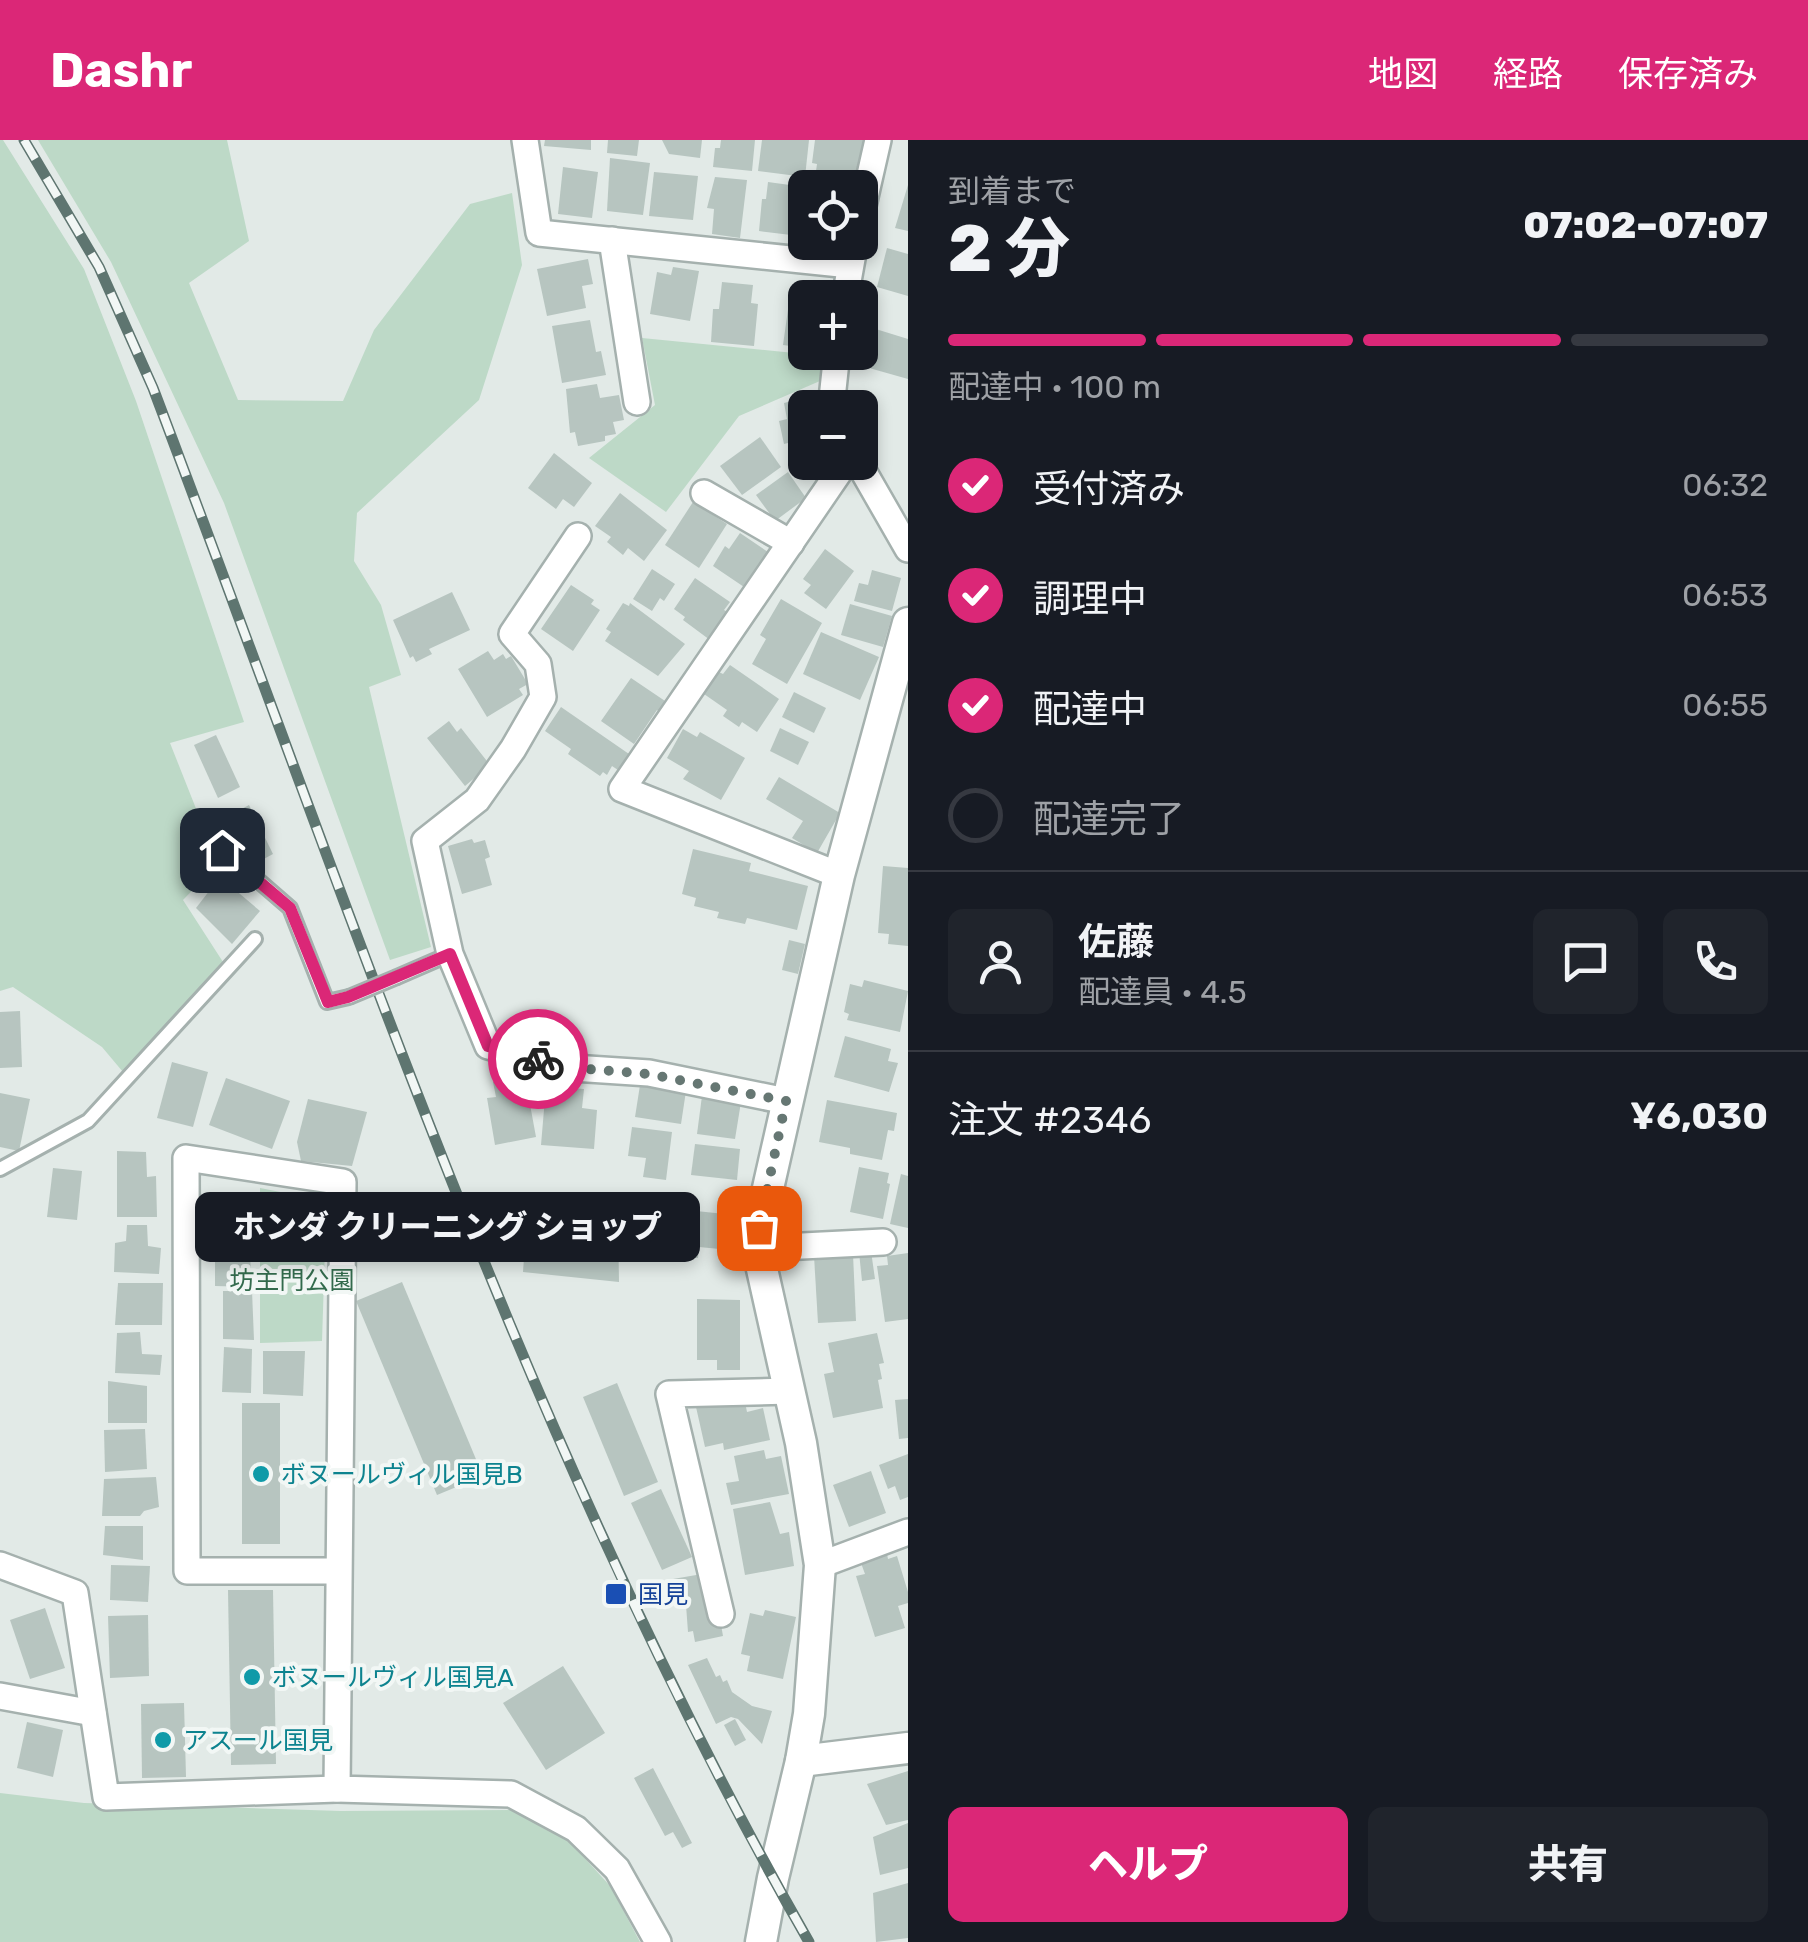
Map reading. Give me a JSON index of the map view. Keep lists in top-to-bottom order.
{
  "parks": ["坊主門公園"],
  "places": {
    "other": [
      "ホンダ クリーニング ショップ",
      "ボヌールヴィル国見B",
      "ボヌールヴィル国見A",
      "アスール国見"
    ],
    "transit": ["国見"]
  },
  "page": {
    "header": "Dashr",
    "nav": ["地図", "経路", "保存済み"],
    "heading": ["2 分", "到着まで", "07:02–07:07"],
    "panel": [
      "佐藤",
      "配達員 · 4.5",
      "注文 #2346",
      "¥6,030"
    ],
    "map_buttons": ["+", "−"],
    "bar": "配達中 · 100 m",
    "list": [
      ["受付済み", "06:32"],
      ["調理中", "06:53"],
      ["配達中", "06:55"],
      "配達完了"
    ],
    "bubble": "ホンダ クリーニング ショップ",
    "buttons": ["ヘルプ", "共有"]
  }
}
